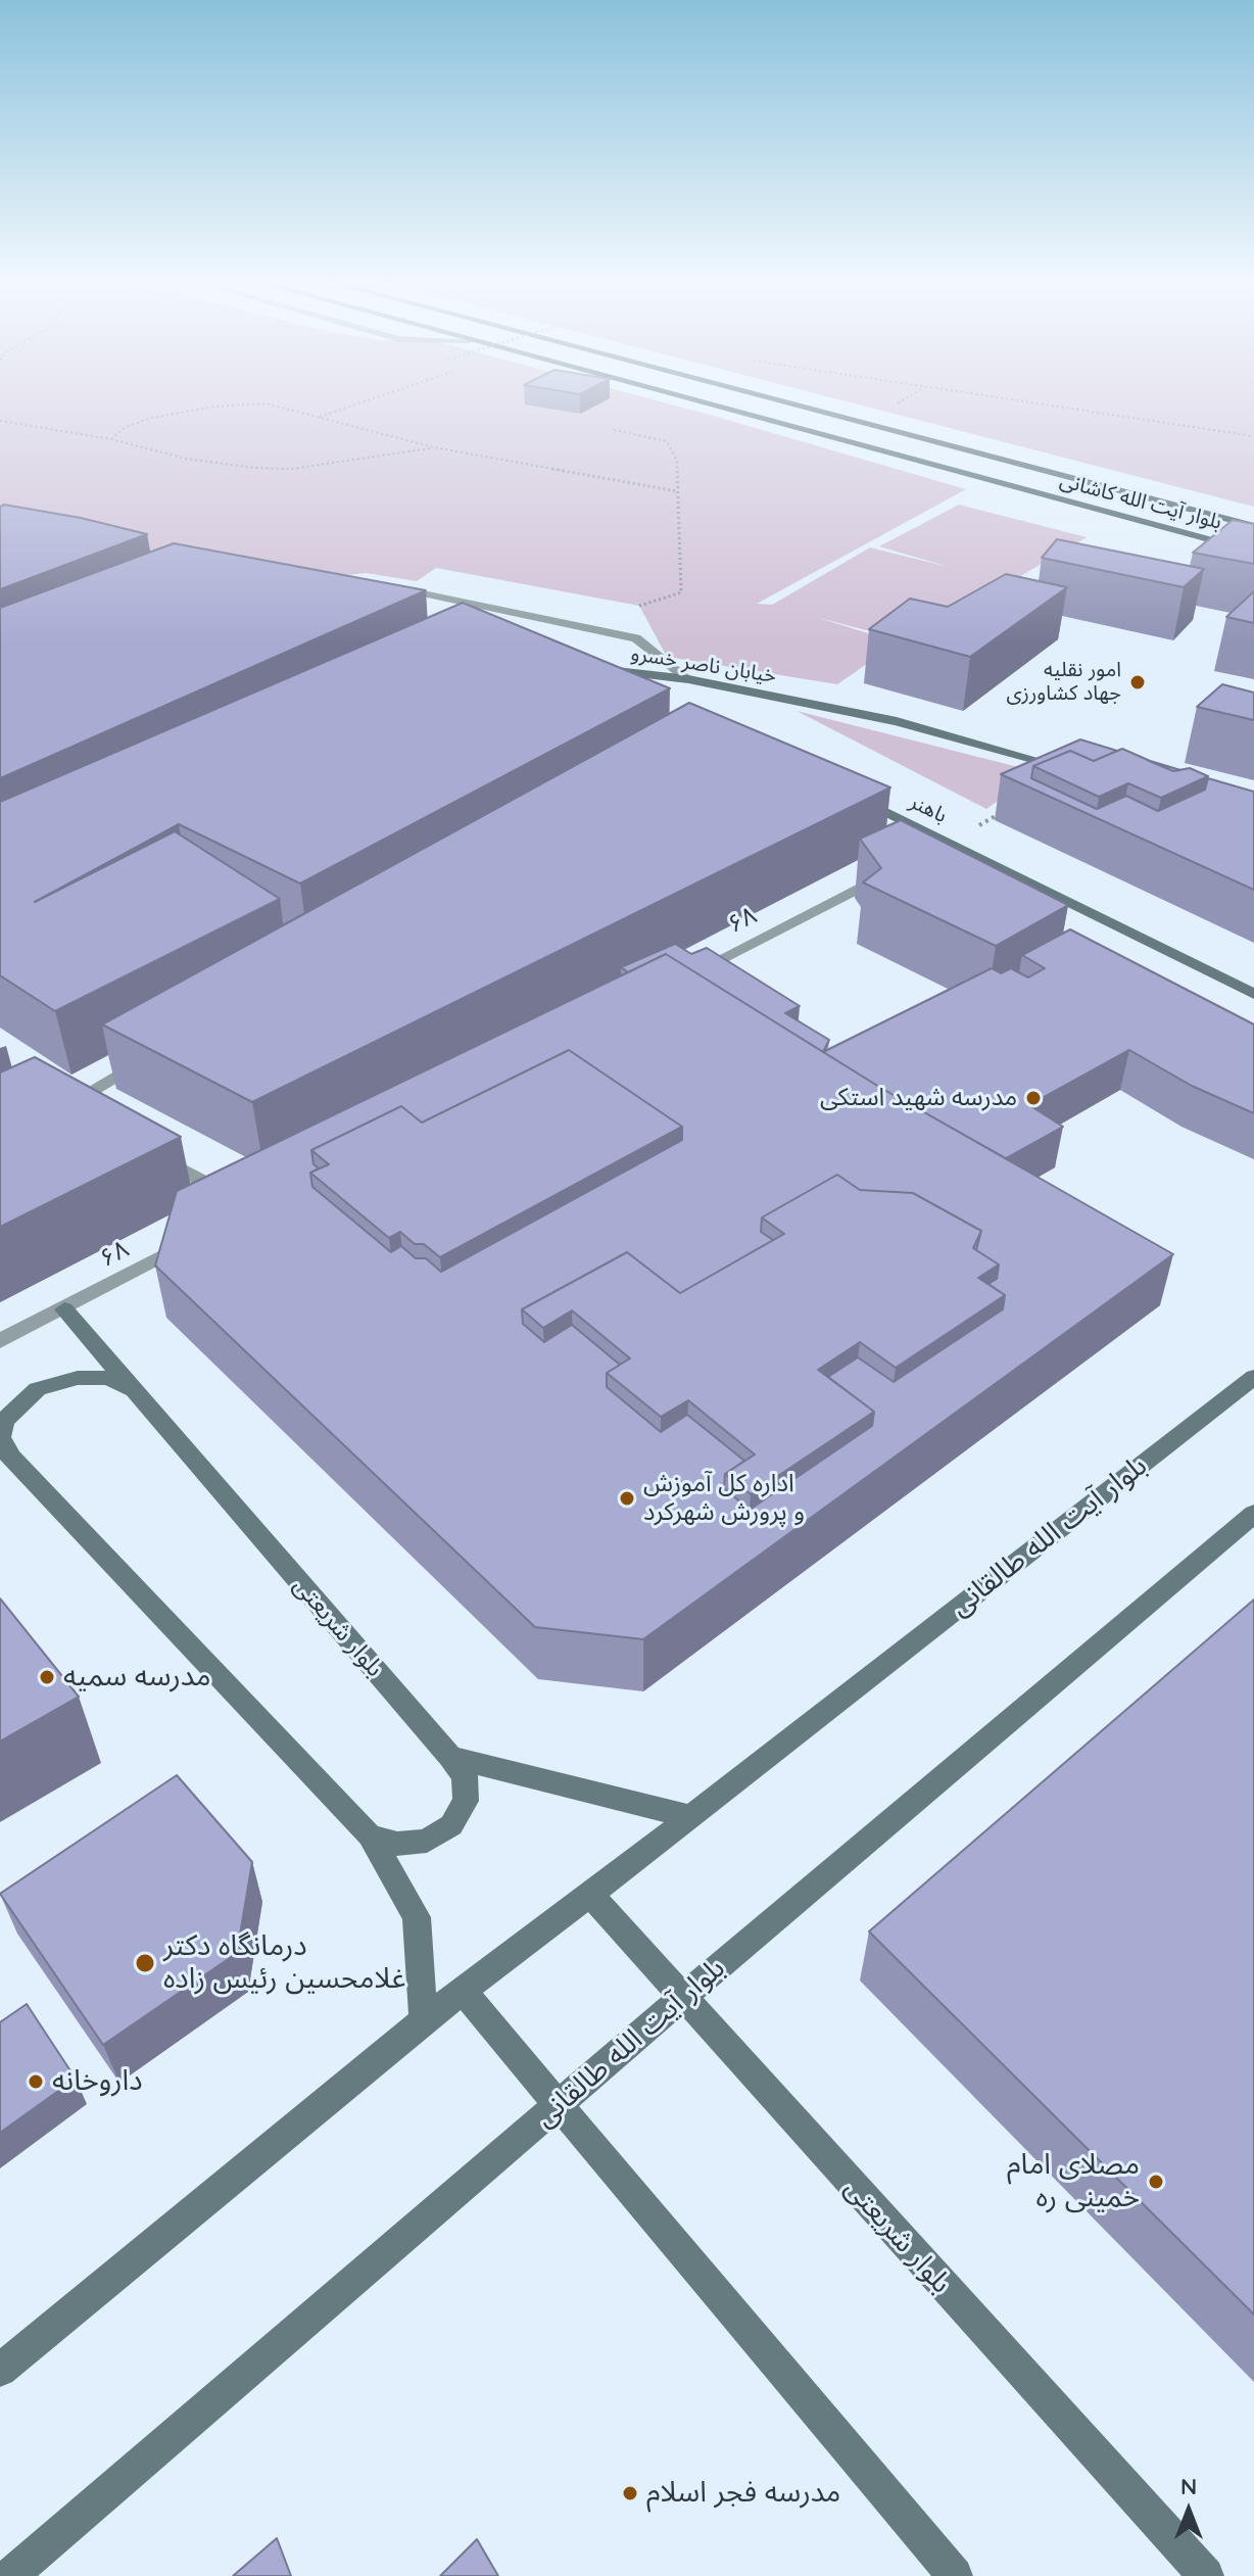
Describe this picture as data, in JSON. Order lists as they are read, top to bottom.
{
  "streets": {
    "main road": [
      "بلوار آیت الله کاشانی",
      "خیابان ناصر خسرو",
      "باهنر",
      "بلوار آیت الله طالقانی",
      "بلوار شریعتی"
    ],
    "street": ["۶۸"]
  },
  "crossings": [
    ["۶۸", "بلوار شریعتی"],
    ["بلوار آیت الله طالقانی", "بلوار شریعتی"]
  ],
  "places": [
    "امور نقلیه جهاد کشاورزی",
    "مدرسه شهید استکی",
    "اداره کل آموزش و پرورش شهرکرد",
    "مدرسه سمیه",
    "درمانگاه دکتر غلامحسین رئیس زاده",
    "داروخانه",
    "مصلای امام خمینی ره",
    "مدرسه فجر اسلام"
  ],
  "north": "top"
}
